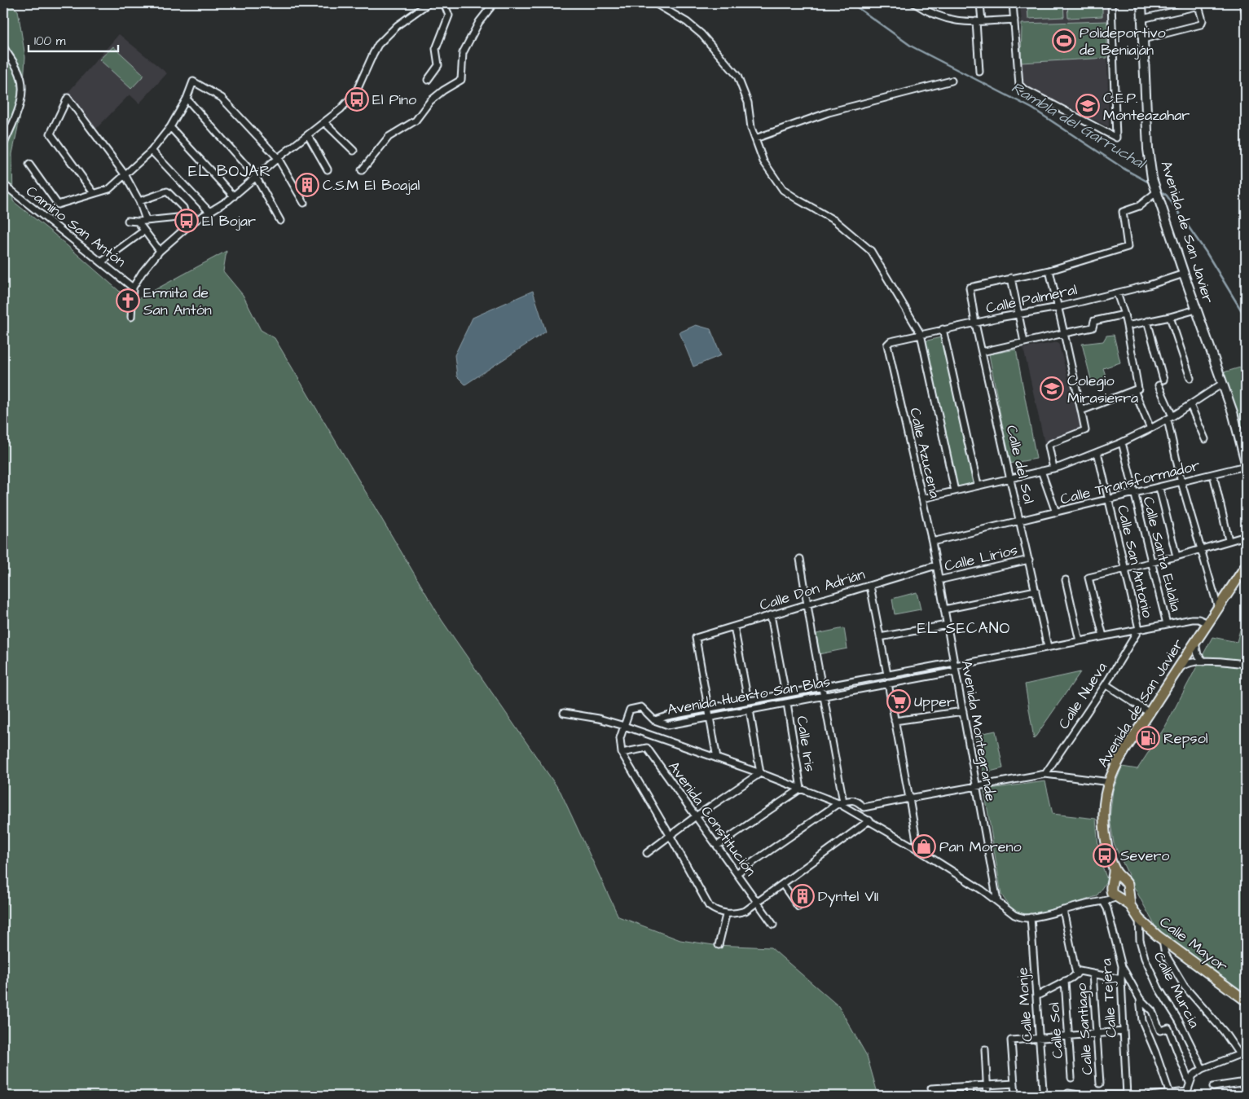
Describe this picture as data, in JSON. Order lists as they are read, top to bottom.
{
  "streets": {
    "main road": ["Avenida de San Javier", "Calle Mayor"],
    "street": [
      "Camino San Antón",
      "Calle Palmeral",
      "Calle Azucena",
      "Calle del Sol",
      "Calle Transformador",
      "Calle Santa Eulalia",
      "Calle Lirios",
      "Calle San Antonio",
      "Calle Don Adrián",
      "Avenida Huerto San Blas",
      "Calle Nueva",
      "Avenida Montegrande",
      "Calle Iris",
      "Avenida Constitución",
      "Calle Murcia",
      "Calle Tejera",
      "Calle Monje",
      "Calle Santiago",
      "Calle Sol"
    ]
  },
  "crossings": [
    ["Avenida de San Javier", "Calle Palmeral"],
    ["Avenida de San Javier", "Avenida Huerto San Blas"],
    ["Avenida de San Javier", "Calle Mayor"],
    ["Calle Palmeral", "Calle Azucena"],
    ["Calle Palmeral", "Calle del Sol"],
    ["Calle Azucena", "Calle Transformador"],
    ["Calle Azucena", "Calle Don Adrián"],
    ["Calle Azucena", "Avenida Montegrande"],
    ["Calle del Sol", "Calle Transformador"],
    ["Calle del Sol", "Calle Lirios"],
    ["Calle del Sol", "Avenida Huerto San Blas"],
    ["Calle Transformador", "Calle Santa Eulalia"],
    ["Calle Transformador", "Calle San Antonio"],
    ["Calle Santa Eulalia", "Avenida Huerto San Blas"],
    ["Calle Lirios", "Avenida Montegrande"],
    ["Calle San Antonio", "Avenida Huerto San Blas"],
    ["Calle San Antonio", "Calle Nueva"],
    ["Calle Don Adrián", "Avenida Huerto San Blas"],
    ["Calle Don Adrián", "Avenida Montegrande"],
    ["Avenida Huerto San Blas", "Calle Nueva"],
    ["Avenida Huerto San Blas", "Avenida Montegrande"],
    ["Avenida Huerto San Blas", "Calle Iris"],
    ["Calle Mayor", "Calle Murcia"]
  ],
  "districts": ["EL BOJAR", "EL SECANO"],
  "water": ["Rambla del Garruchal"],
  "places": {
    "sports": ["Polideportivo de Beniaján"],
    "bus stop": ["El Pino", "El Bojar", "Severo"],
    "school or university": ["C.E.P. Monteazahar", "Colegio Mirasierra"],
    "building": ["C.S.M El Boajal", "Dyntel VII"],
    "church": ["Ermita de San Antón"],
    "supermarket": ["Upper"],
    "fuel station": ["Repsol"],
    "shop": ["Pan Moreno"]
  },
  "scale_bar": "100 m"
}
